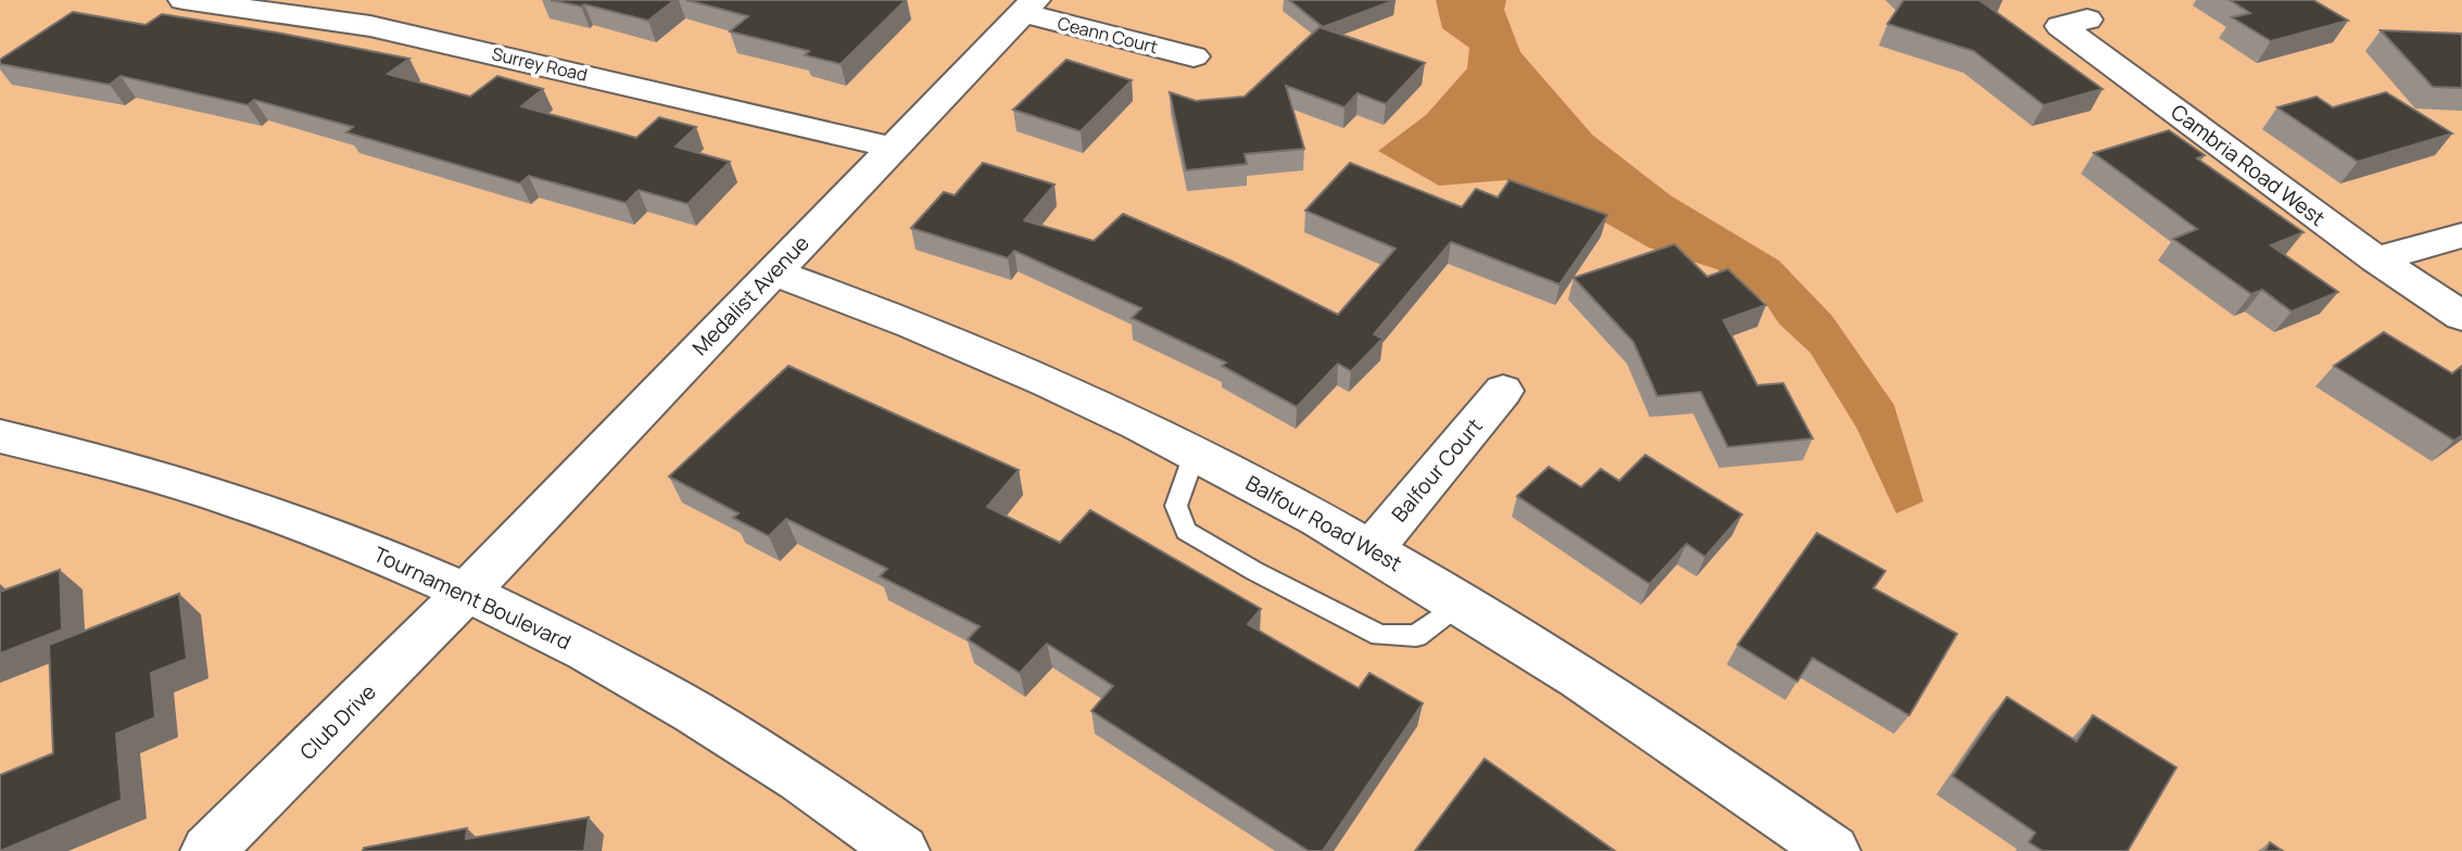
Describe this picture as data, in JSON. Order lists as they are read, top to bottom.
{
  "streets": {
    "street": [
      "Ceann Court",
      "Surrey Road",
      "Cambria Road West",
      "Medalist Avenue",
      "Balfour Court",
      "Balfour Road West",
      "Tournament Boulevard",
      "Club Drive"
    ]
  },
  "crossings": [
    ["Ceann Court", "Medalist Avenue"],
    ["Surrey Road", "Medalist Avenue"],
    ["Medalist Avenue", "Balfour Road West"],
    ["Medalist Avenue", "Tournament Boulevard"],
    ["Medalist Avenue", "Club Drive"],
    ["Balfour Court", "Balfour Road West"],
    ["Tournament Boulevard", "Club Drive"]
  ]
}
